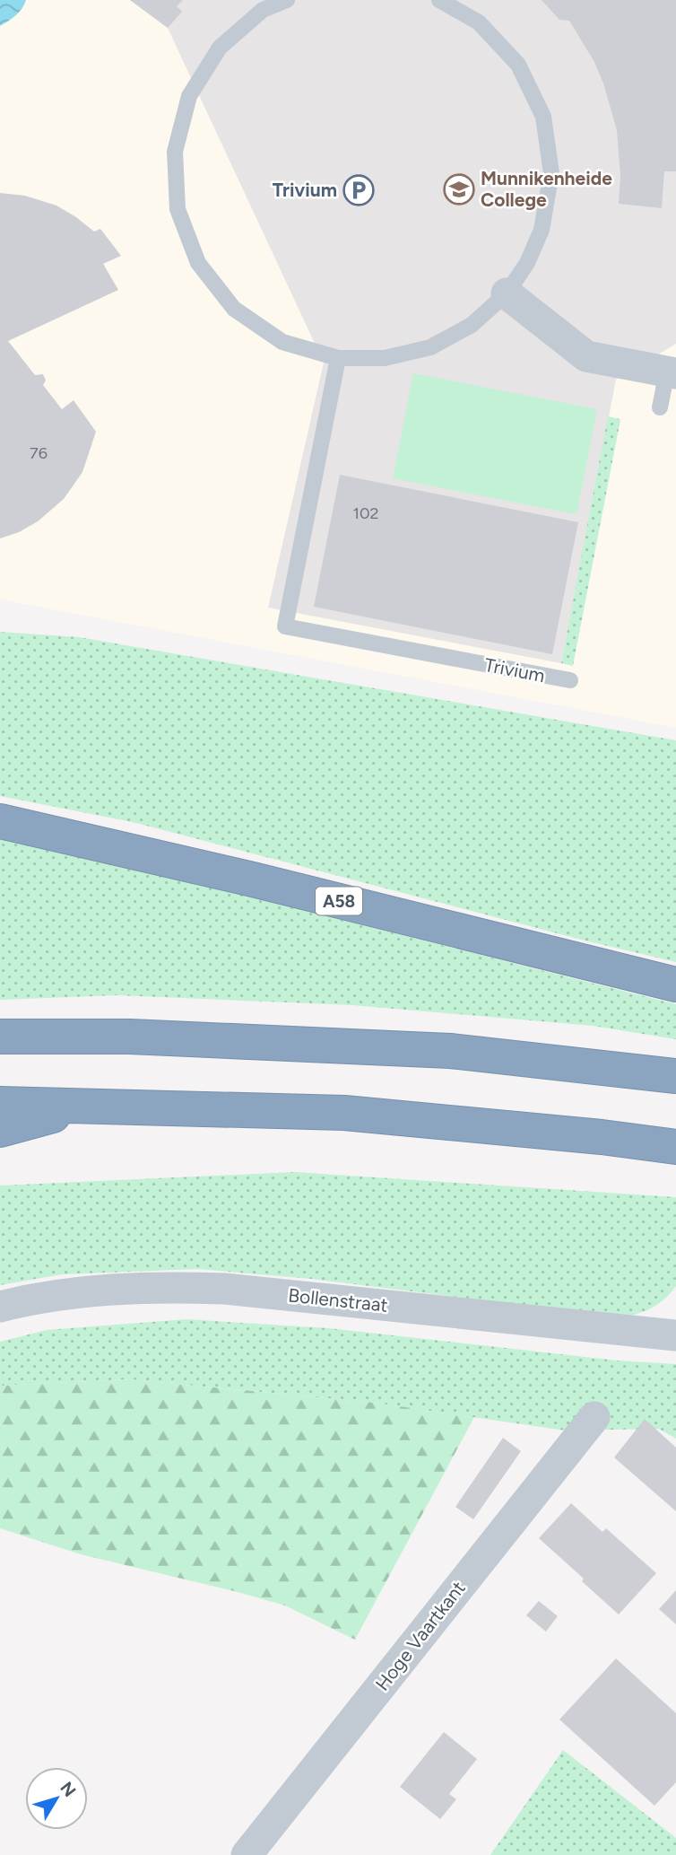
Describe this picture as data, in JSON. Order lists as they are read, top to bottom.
{
  "streets": {
    "highway": ["A58"],
    "street": ["Bollenstraat", "Hoge Vaartkant"],
    "lane": ["Trivium"]
  },
  "places": {
    "school or university": ["Munnikenheide College"],
    "parking": ["Trivium"]
  },
  "house_numbers": ["76", "102"],
  "north": "top right"
}
